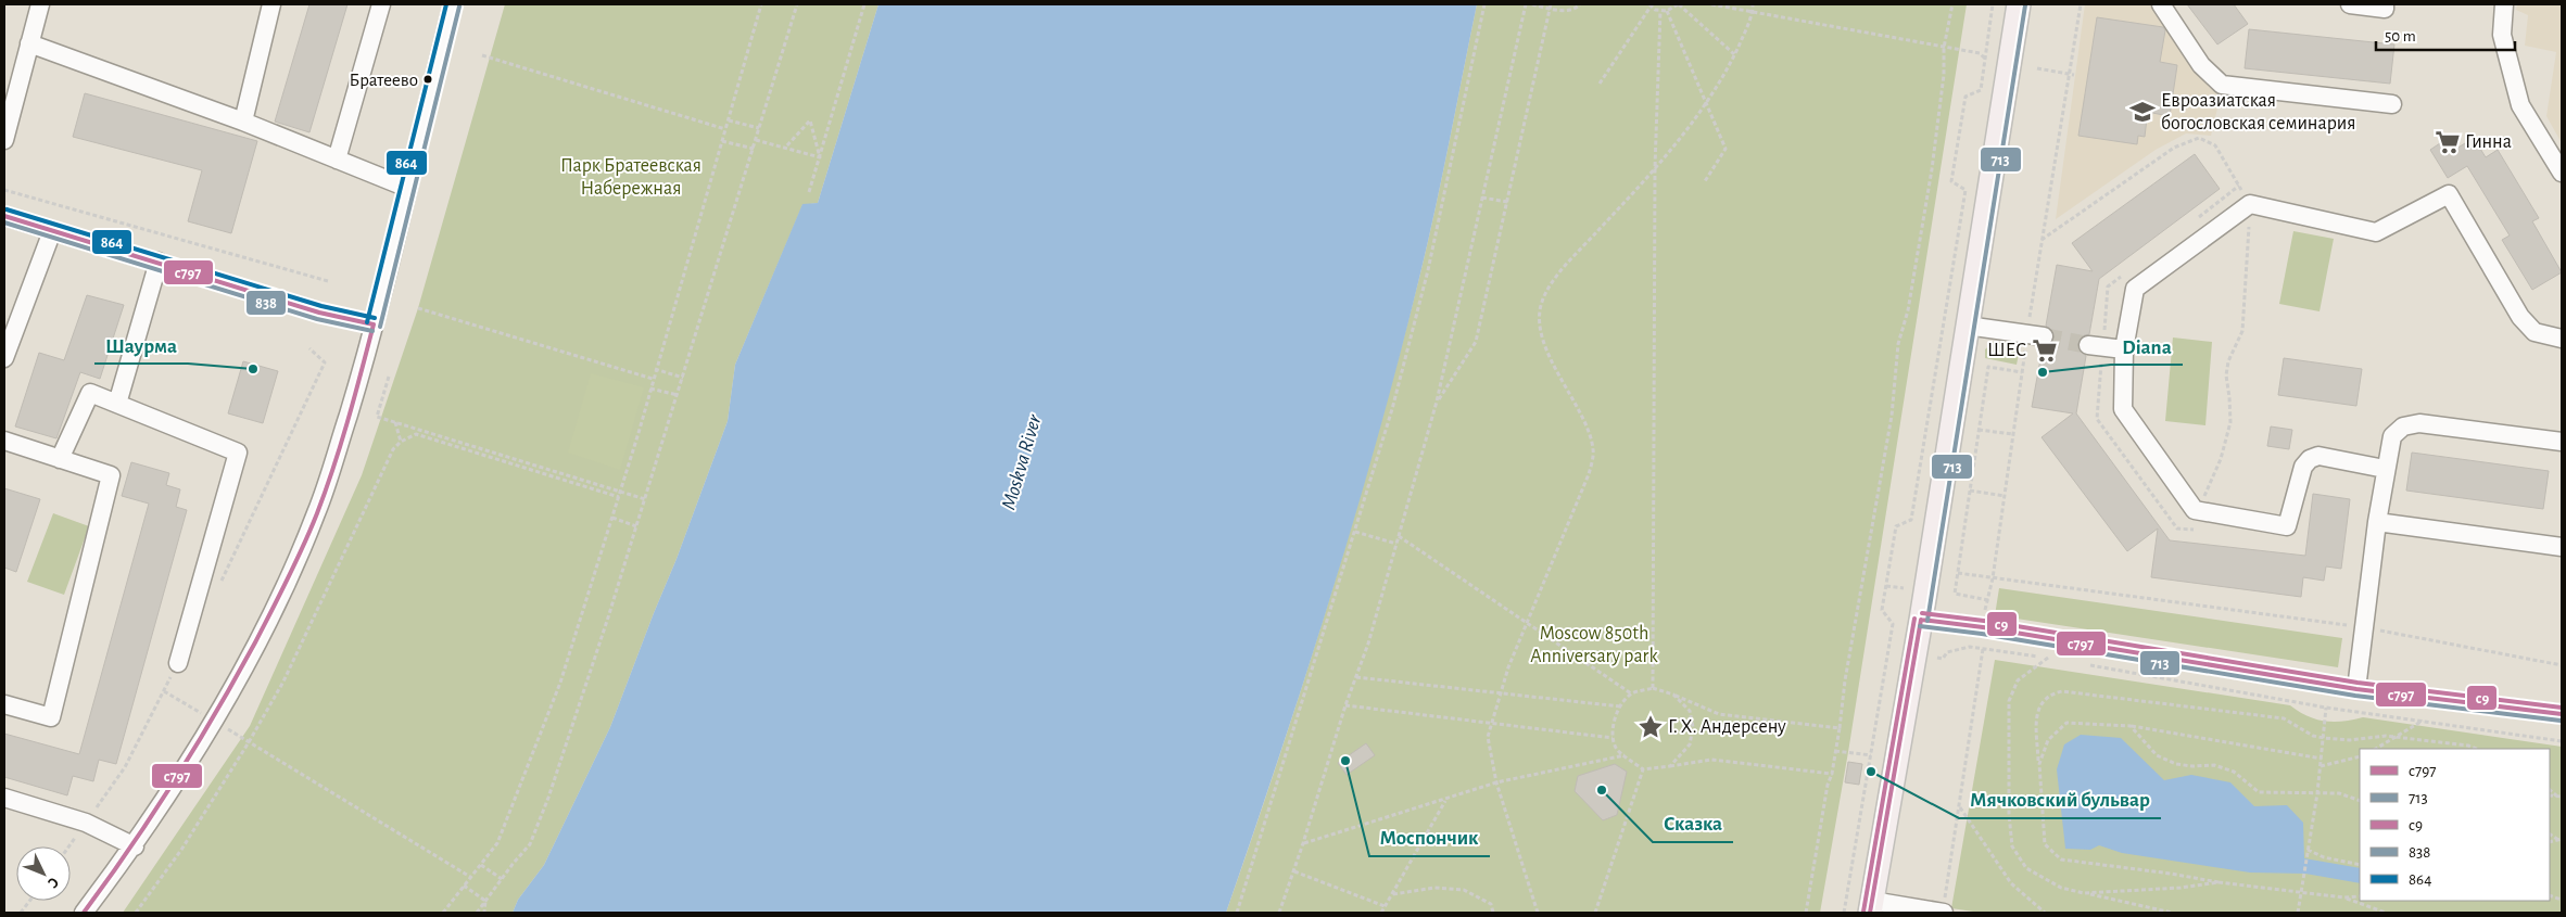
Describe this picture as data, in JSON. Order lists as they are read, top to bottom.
{
  "water": ["Moskva River"],
  "parks": ["Парк Братеевская Набережная", "Moscow 850th Anniversary park"],
  "places": {
    "other": [
      "Братеево",
      "Шаурма",
      "Diana",
      "Моспончик",
      "Мячковский бульвар",
      "Сказка"
    ],
    "school or university": ["Евроазиатская богословская семинария"],
    "supermarket": ["Гинна", "ШЕС"],
    "place": ["Г. Х. Андерсену"]
  },
  "lines": [
    "transit line 864",
    "transit line 713",
    "transit line 838",
    "transit line с797",
    "transit line с9"
  ],
  "legend": [
    "с797",
    "713",
    "с9",
    "838",
    "864"
  ],
  "scale_bar": "50 m",
  "north": "bottom right"
}
